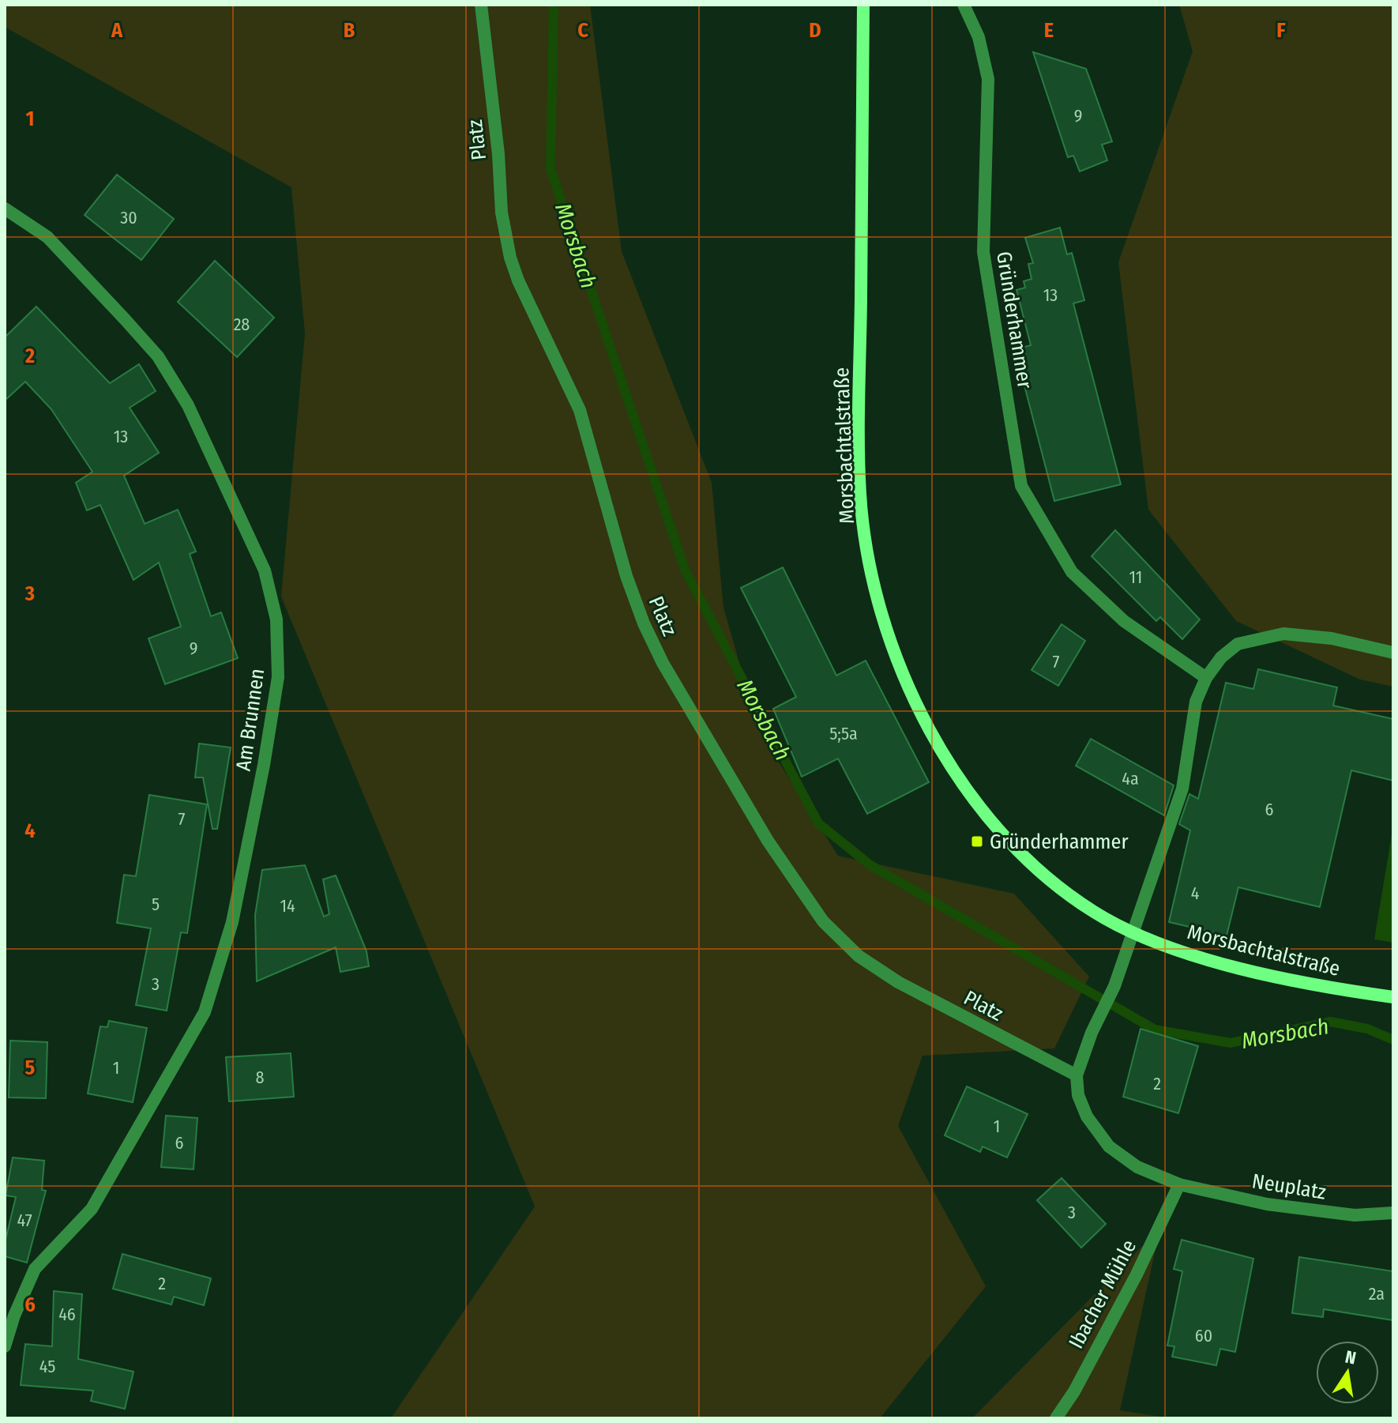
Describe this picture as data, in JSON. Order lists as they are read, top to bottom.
{
  "streets": {
    "main road": ["Morsbachtalstraße"],
    "street": [
      "Platz",
      "Gründerhammer",
      "Am Brunnen",
      "Neuplatz",
      "Ibacher Mühle"
    ]
  },
  "crossings": [
    ["Neuplatz", "Ibacher Mühle"]
  ],
  "water": ["Morsbach"],
  "places": {
    "transit": ["Gründerhammer"]
  },
  "house_numbers": [
    "9",
    "30",
    "13",
    "28",
    "13",
    "11",
    "9",
    "7",
    "5;5a",
    "4a",
    "6",
    "7",
    "4",
    "5",
    "14",
    "3",
    "1",
    "8",
    "2",
    "1",
    "6",
    "3",
    "47",
    "2",
    "2a",
    "46",
    "60",
    "45"
  ],
  "north": "top",
  "grid": {
    "columns": [
      "A",
      "B",
      "C",
      "D",
      "E",
      "F"
    ],
    "rows": [
      "1",
      "2",
      "3",
      "4",
      "5",
      "6"
    ]
  }
}
